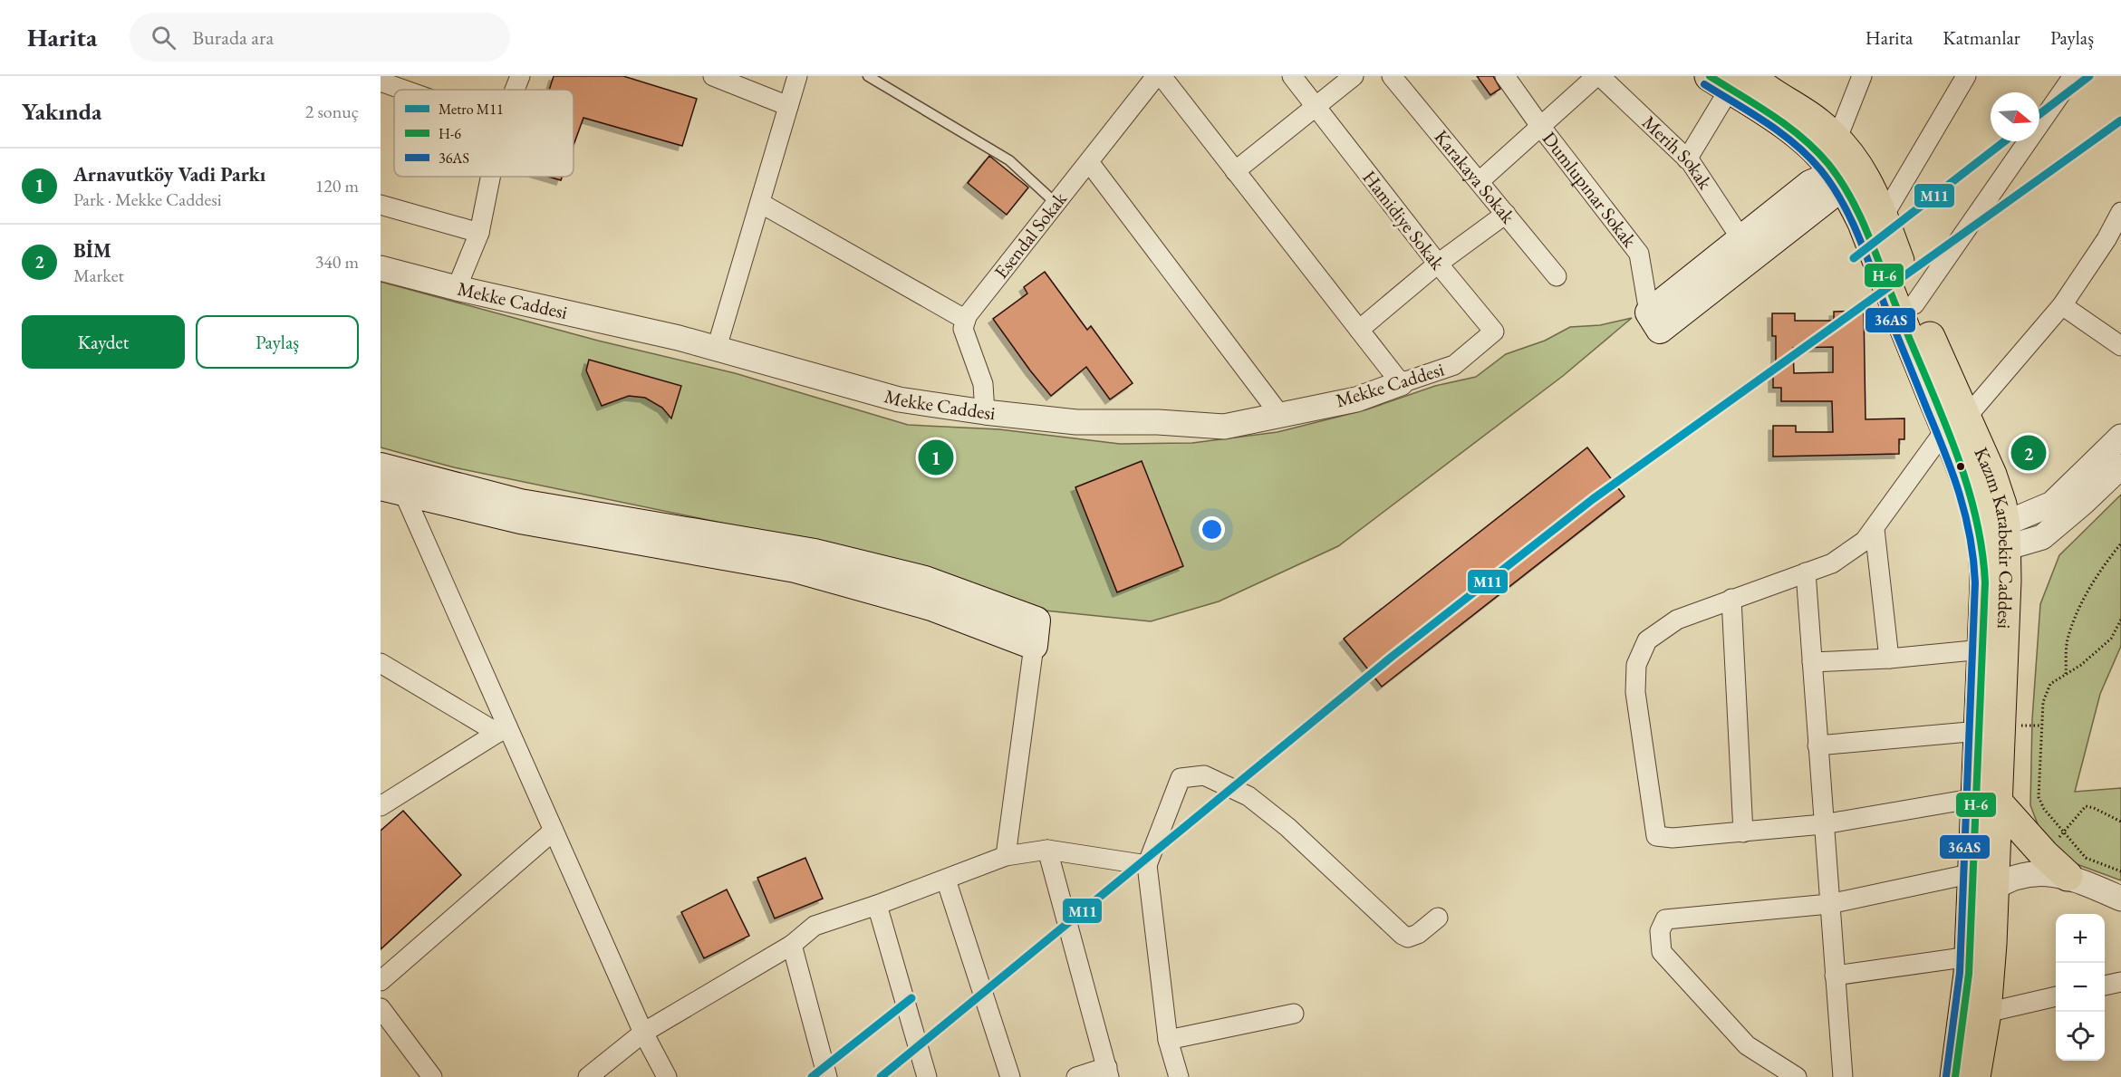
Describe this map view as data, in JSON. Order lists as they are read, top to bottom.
{
  "streets": {
    "main road": ["Kazım Karabekir Caddesi"],
    "street": [
      "Merih Sokak",
      "Karakaya Sokak",
      "Dumlupınar Sokak",
      "Hamidiye Sokak",
      "Esendal Sokak",
      "Mekke Caddesi"
    ]
  },
  "crossings": [
    ["Hamidiye Sokak", "Mekke Caddesi"]
  ],
  "lines": ["metro line M11", "transit line H-6", "transit line 36AS"],
  "legend": ["Metro M11", "H-6", "36AS"],
  "north": "right",
  "page": {
    "header": "Harita",
    "search": "Burada ara",
    "nav": ["Harita", "Katmanlar", "Paylaş"],
    "heading": ["Yakında", "2 sonuç"],
    "list": [
      {
        "mark": "1",
        "name": "Arnavutköy Vadi Parkı",
        "note": "Park · Mekke Caddesi",
        "value": "120 m"
      },
      {
        "mark": "2",
        "name": "BİM",
        "note": "Market",
        "value": "340 m"
      }
    ],
    "buttons": ["Kaydet", "Paylaş"],
    "pins": ["2", "1"],
    "map_buttons": ["+", "−"]
  }
}
